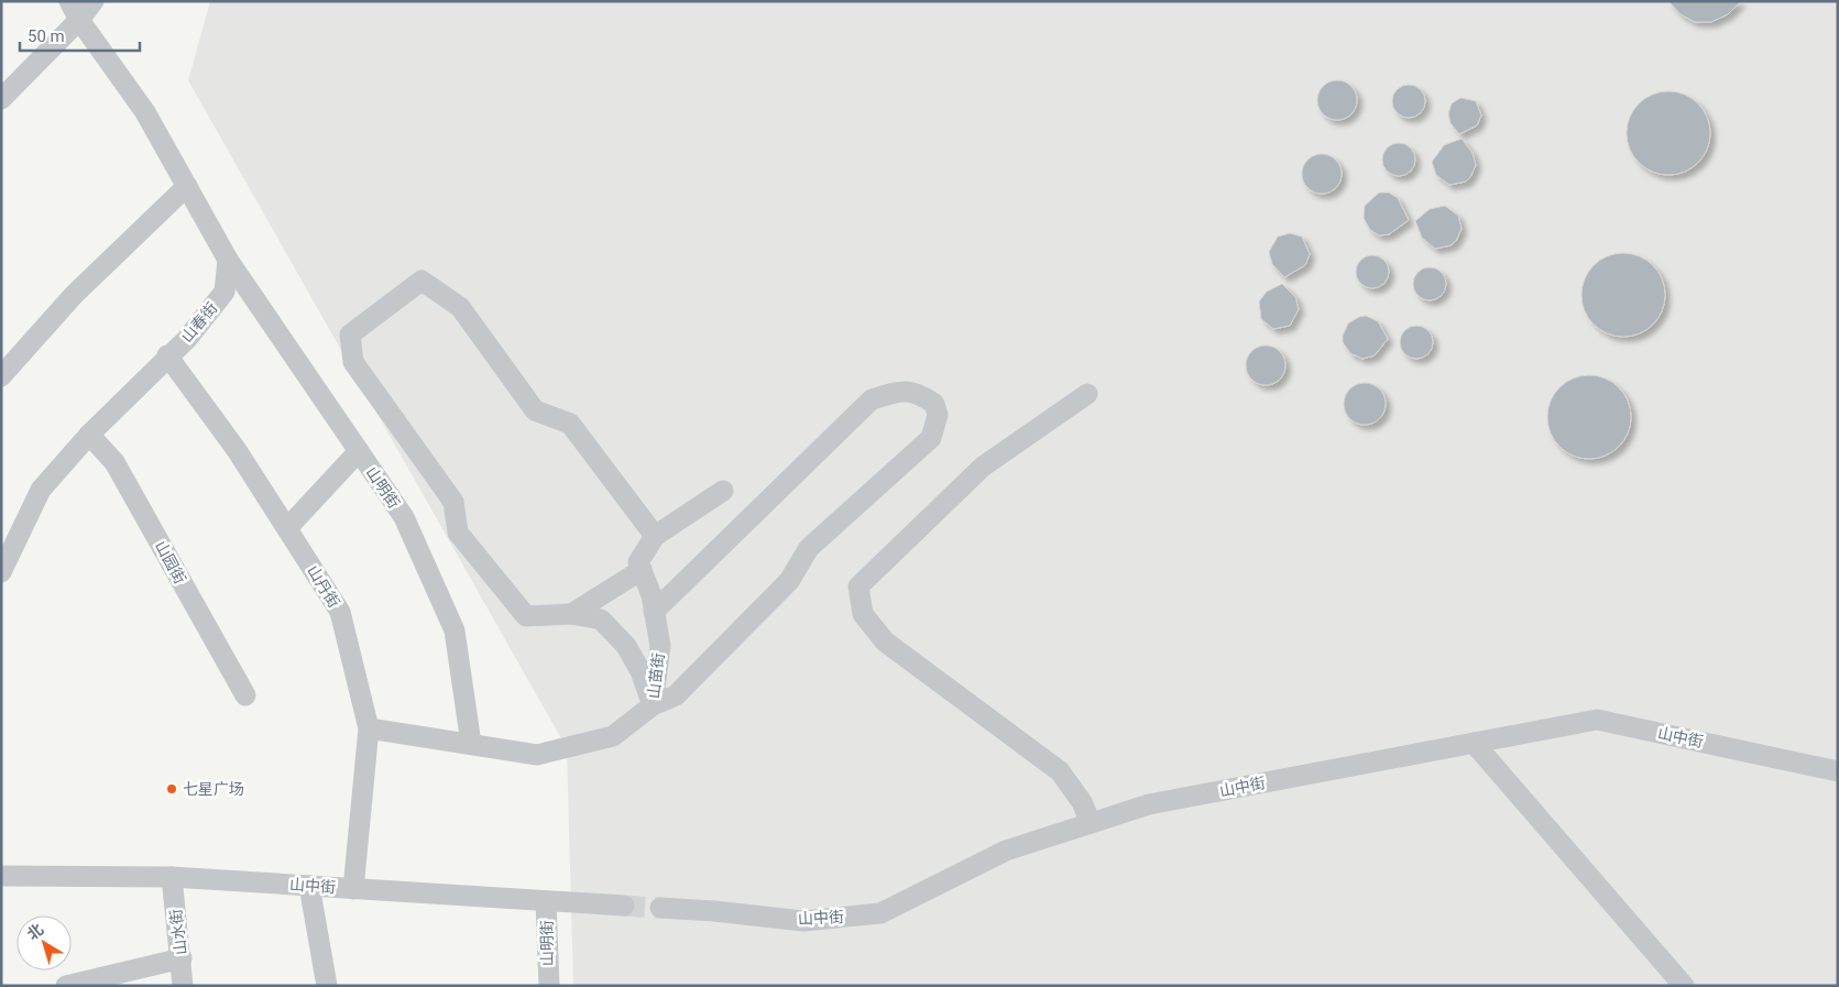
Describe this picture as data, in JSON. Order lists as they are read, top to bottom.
{
  "streets": {
    "street": [
      "山春街",
      "山明街",
      "山园街",
      "山丹街",
      "山苗街",
      "山中街",
      "山水街"
    ]
  },
  "crossings": [
    ["山春街", "山明街"],
    ["山春街", "山园街"],
    ["山春街", "山丹街"],
    ["山明街", "山苗街"],
    ["山明街", "山中街"],
    ["山丹街", "山苗街"],
    ["山丹街", "山中街"],
    ["山中街", "山水街"]
  ],
  "places": ["七星广场"],
  "scale_bar": "50 m",
  "north": "top left"
}
